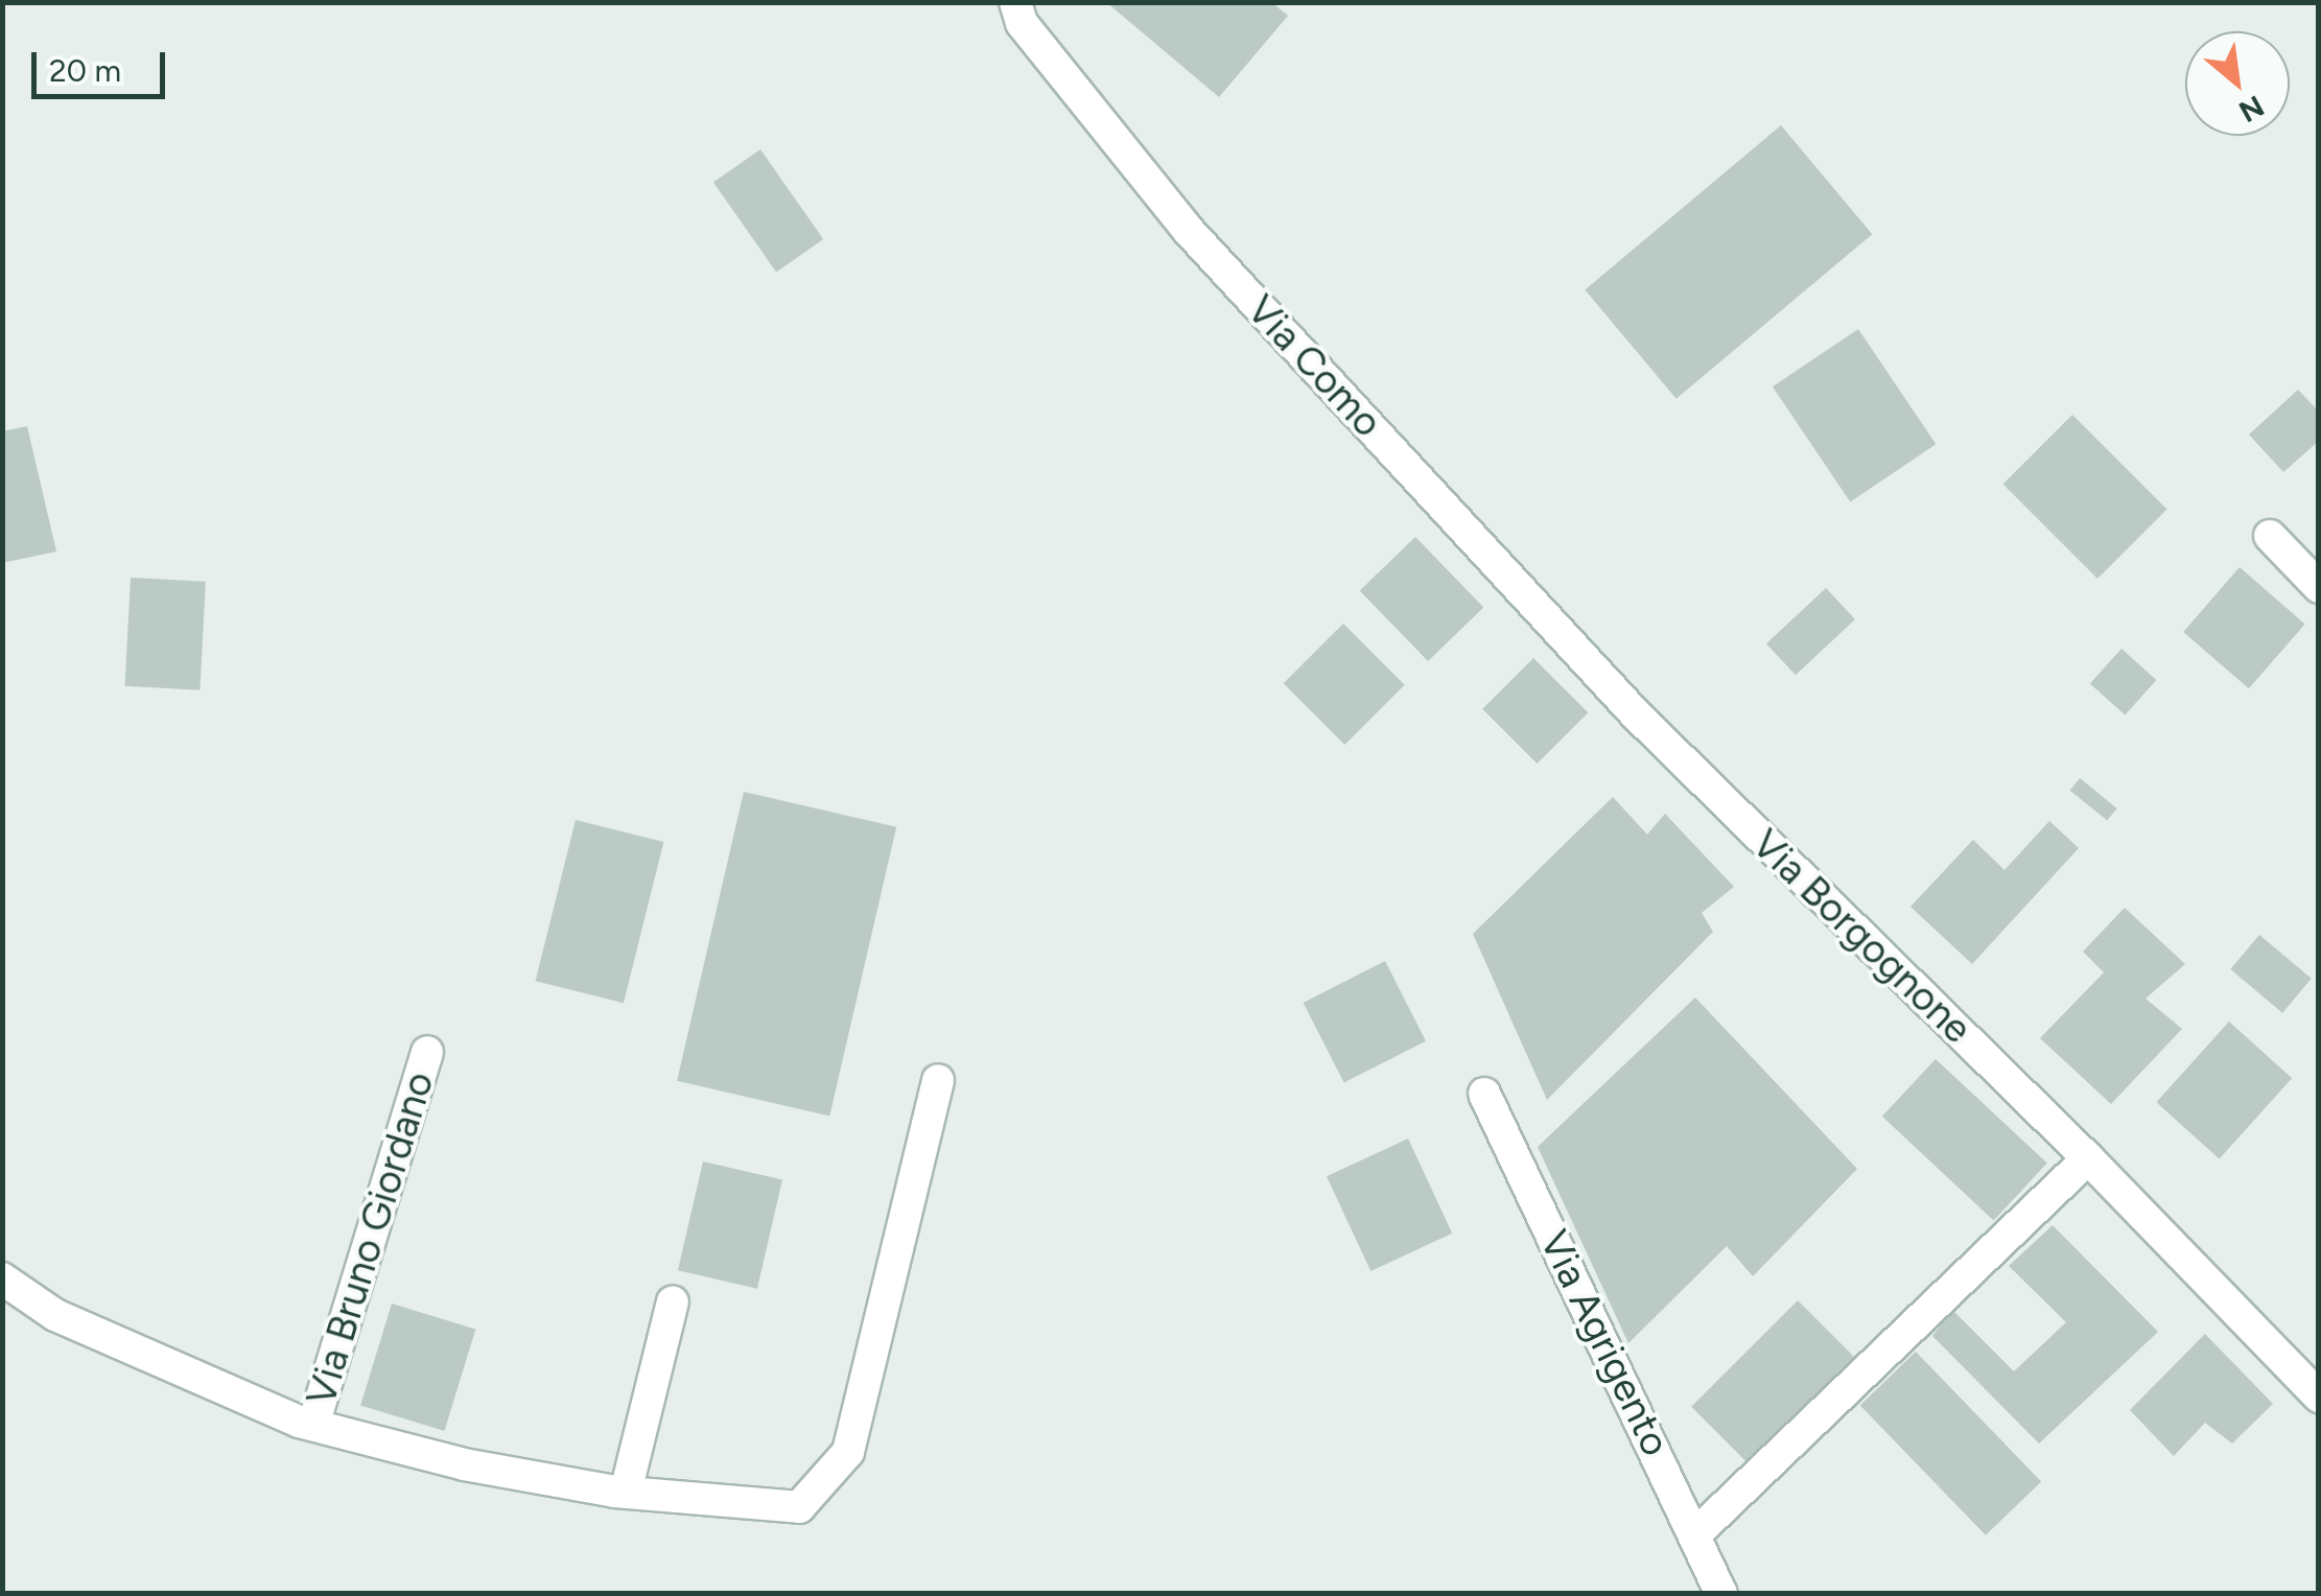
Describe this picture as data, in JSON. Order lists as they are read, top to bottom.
{
  "streets": {
    "street": [
      "Via Como",
      "Via Borgognone",
      "Via Bruno Giordano",
      "Via Agrigento"
    ]
  },
  "crossings": [
    ["Via Como", "Via Borgognone"]
  ],
  "scale_bar": "20 m",
  "north": "bottom right"
}
